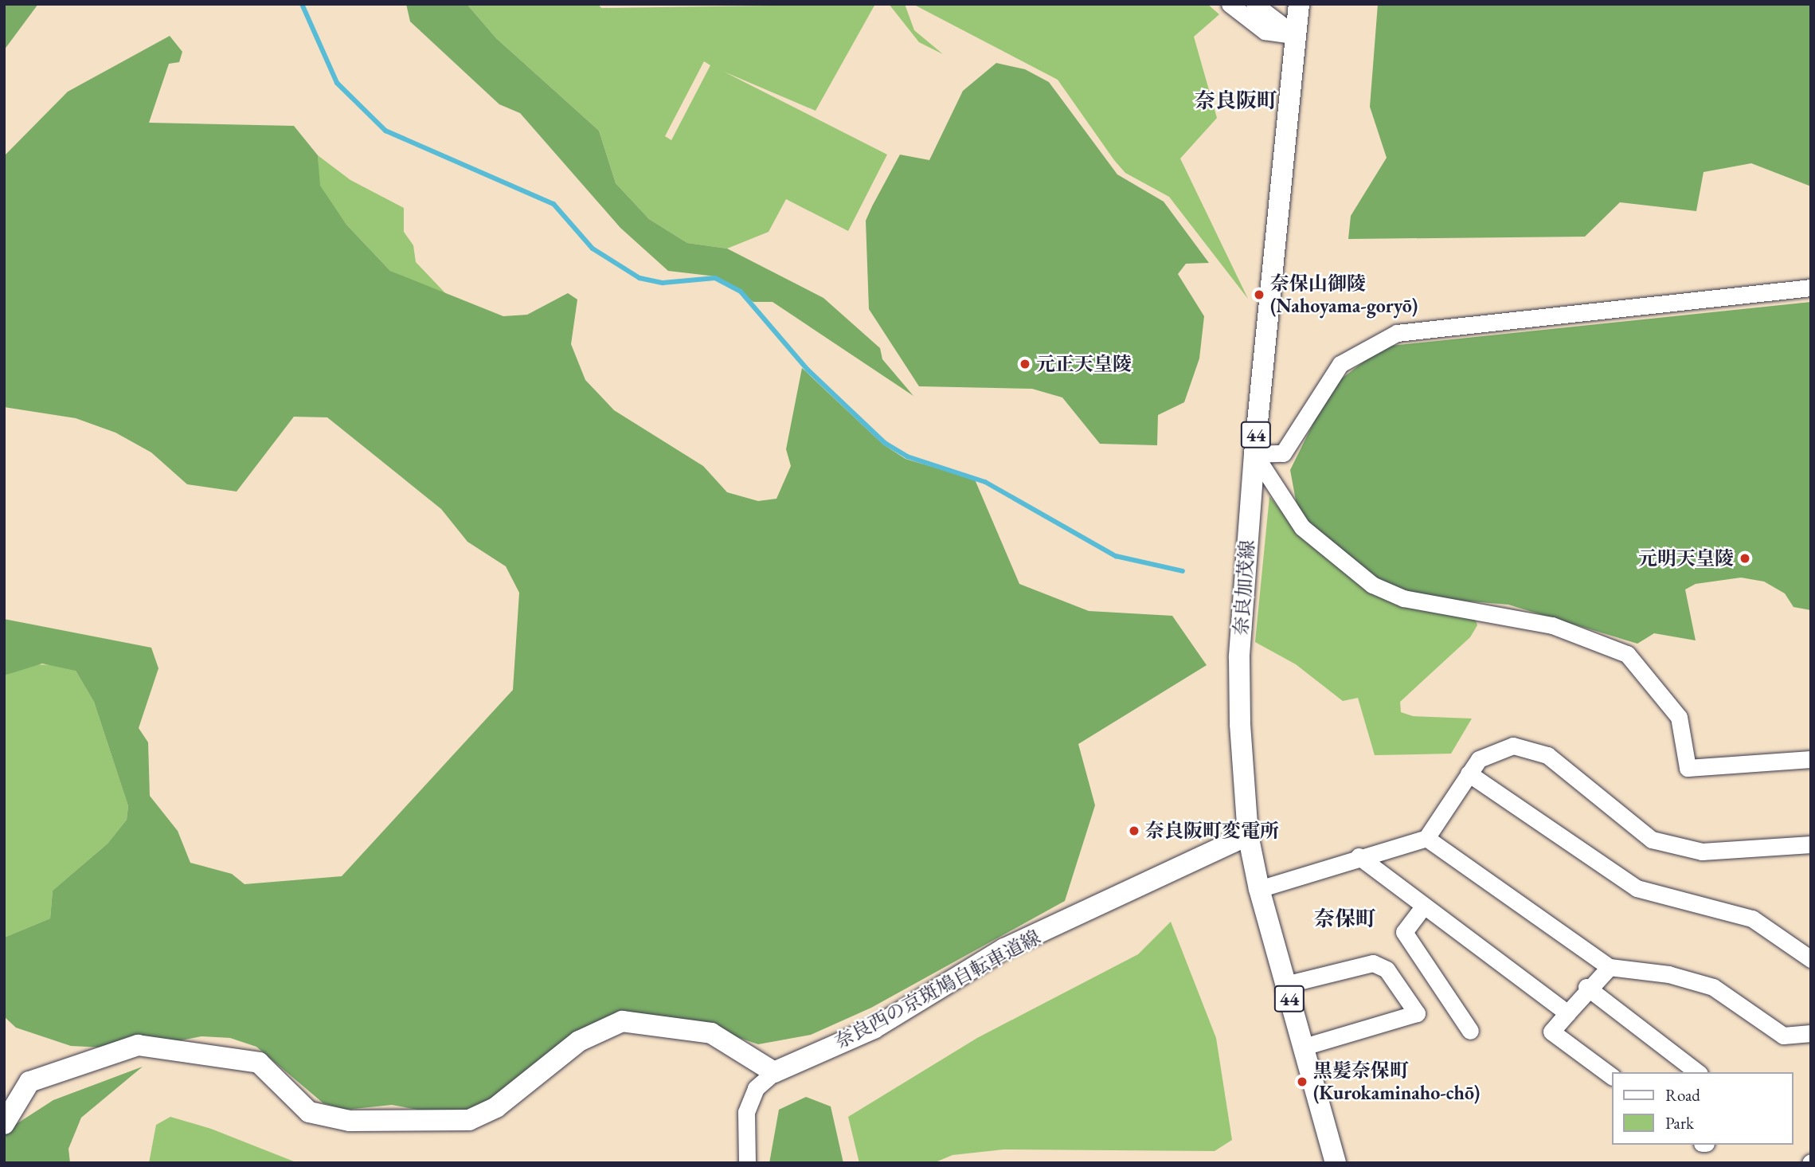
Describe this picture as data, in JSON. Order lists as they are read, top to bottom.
{
  "streets": {
    "main road": ["44", "奈良加茂線", "奈良西の京斑鳩自転車道線"]
  },
  "crossings": [
    ["奈良加茂線", "奈良西の京斑鳩自転車道線"]
  ],
  "districts": ["奈良阪町", "奈保町"],
  "places": [
    "奈保山御陵 (Nahoyama-goryō)",
    "元正天皇陵",
    "元明天皇陵",
    "奈良阪町変電所",
    "黒髪奈保町 (Kurokaminaho-chō)"
  ],
  "legend": ["Road", "Park"]
}
